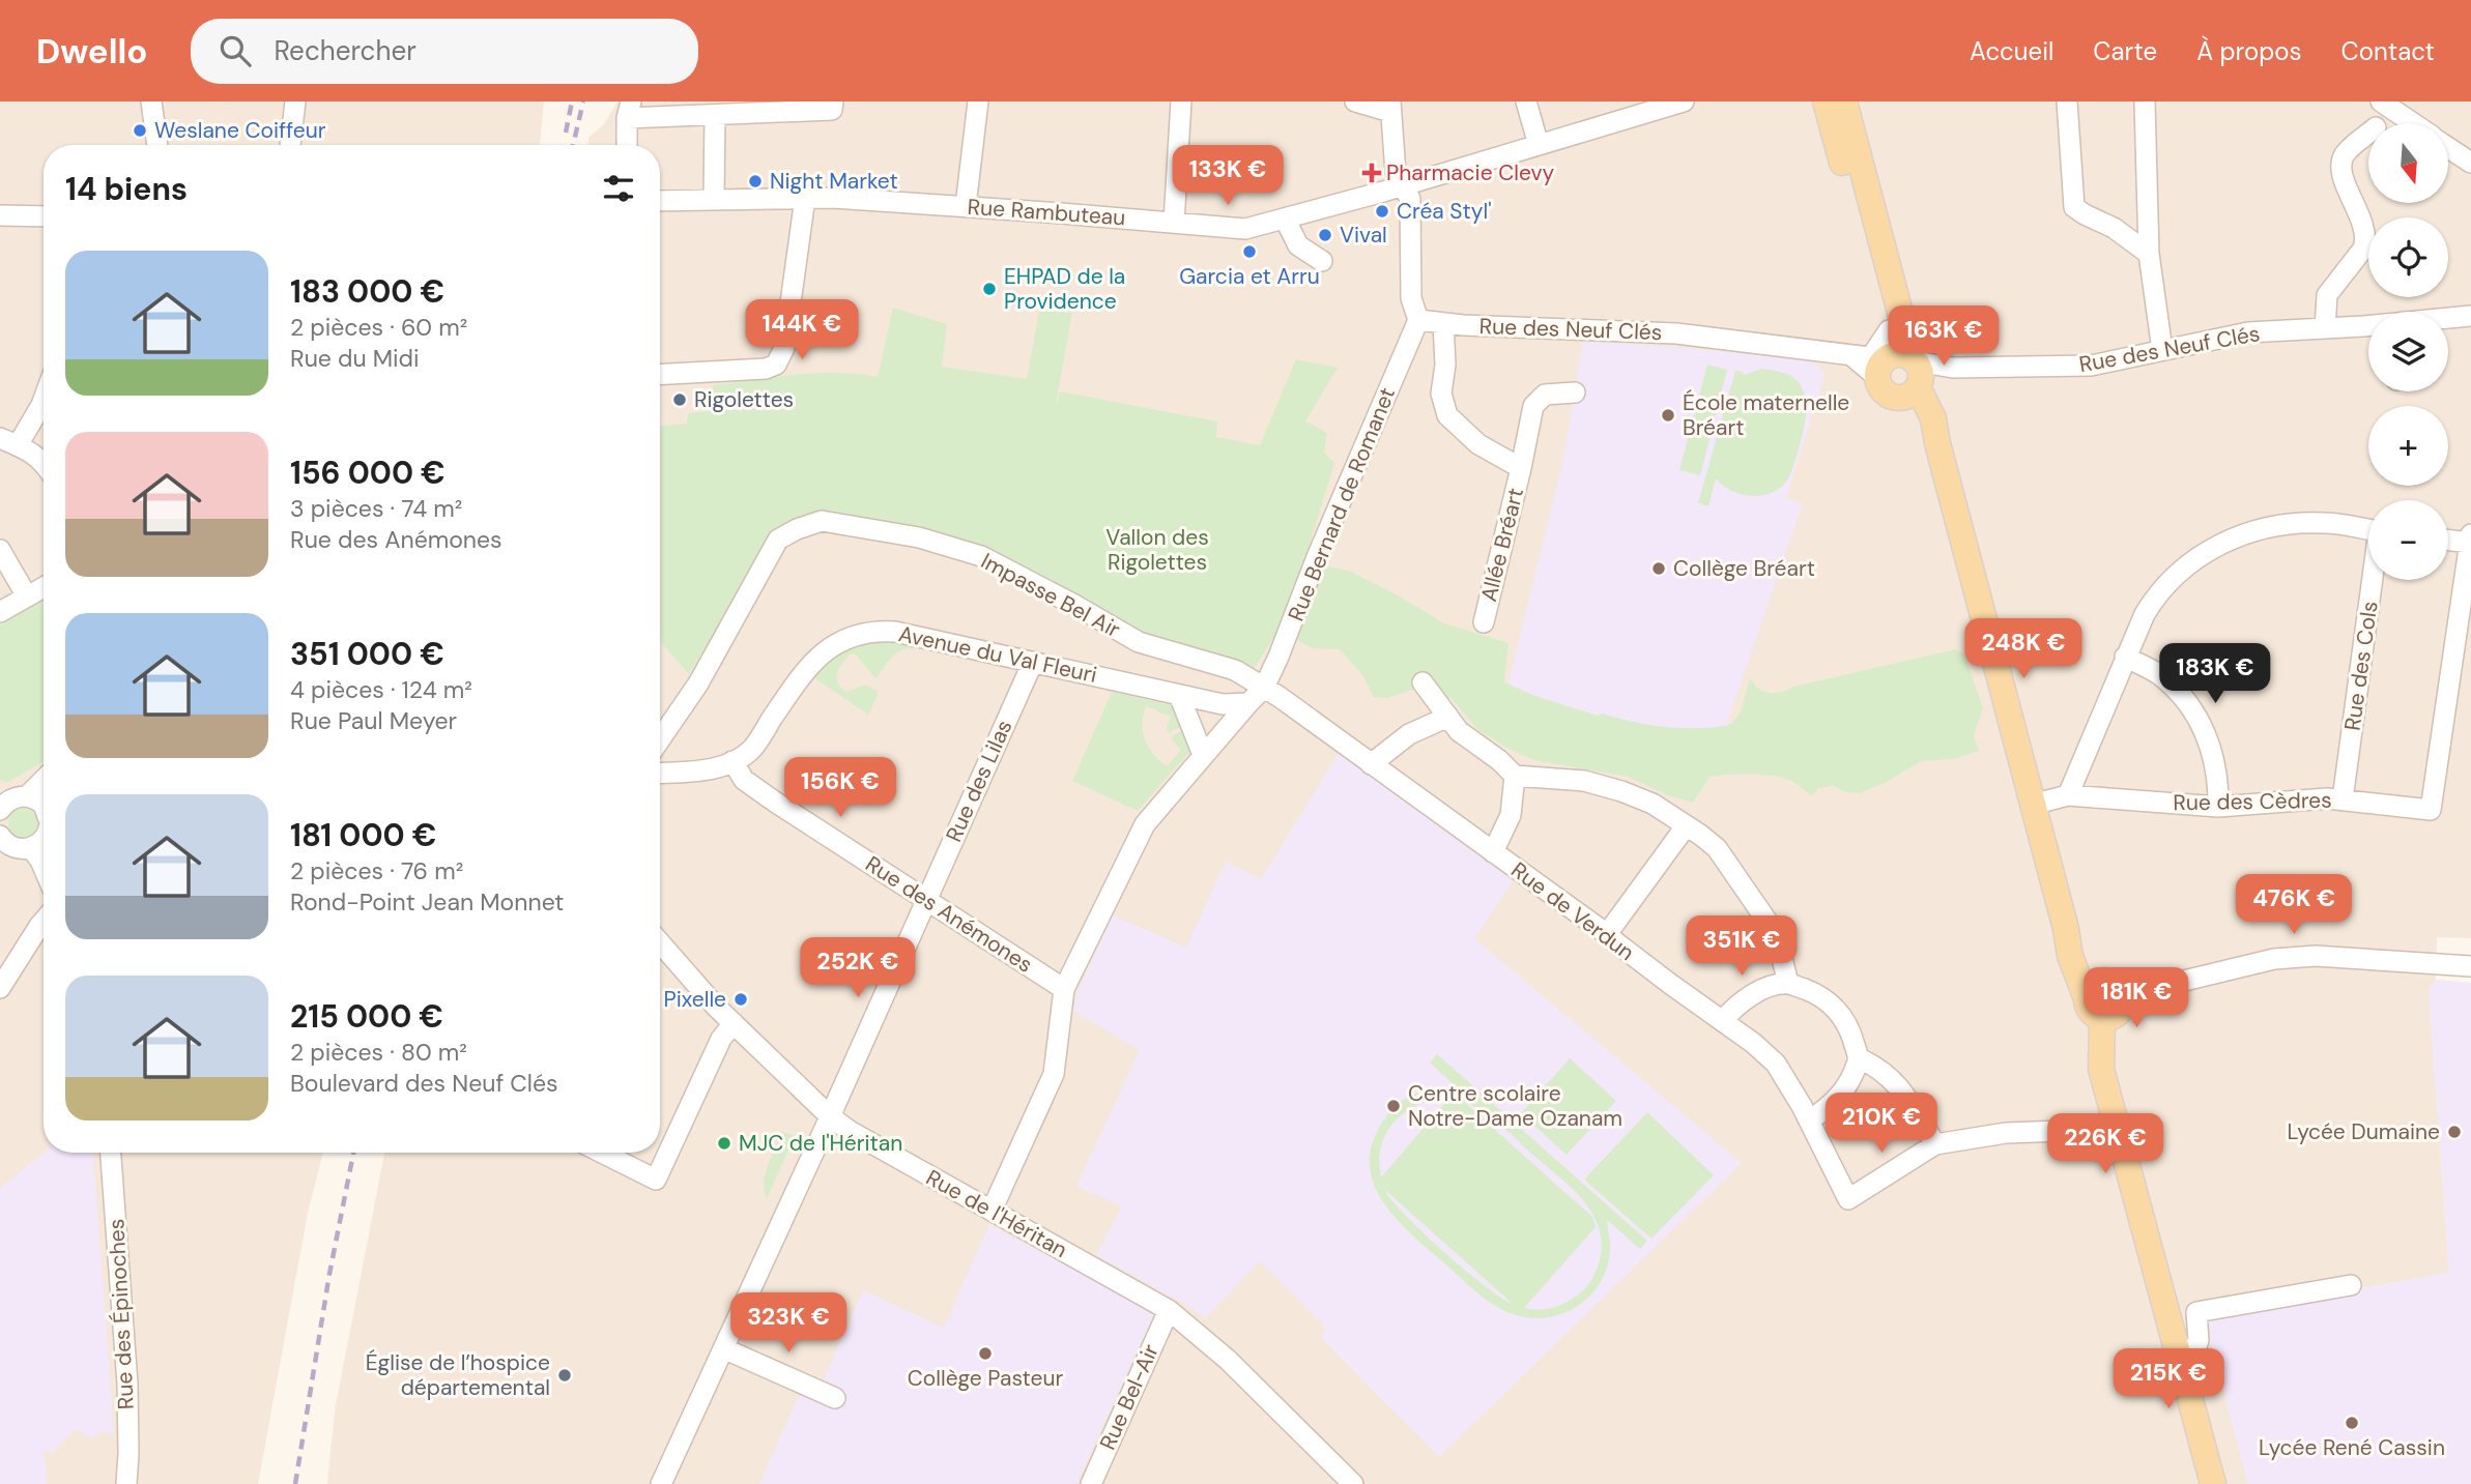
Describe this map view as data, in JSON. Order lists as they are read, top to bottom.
{
  "streets": {
    "street": [
      "Rue Rambuteau",
      "Rue des Neuf Clés",
      "Rue Bernard de Romanet",
      "Allée Bréart",
      "Impasse Bel Air",
      "Avenue du Val Fleuri",
      "Rue des Cols",
      "Rue des Lilas",
      "Rue des Cèdres",
      "Rue de Verdun",
      "Rue des Anémones",
      "Rue de l'Héritan",
      "Rue des Épinoches",
      "Rue Bel-Air"
    ]
  },
  "crossings": [
    ["Rue des Neuf Clés", "Rue Bernard de Romanet"],
    ["Rue des Neuf Clés", "Allée Bréart"],
    ["Rue Bernard de Romanet", "Impasse Bel Air"],
    ["Rue Bernard de Romanet", "Rue de Verdun"],
    ["Impasse Bel Air", "Rue de Verdun"],
    ["Avenue du Val Fleuri", "Rue des Lilas"],
    ["Avenue du Val Fleuri", "Rue des Anémones"],
    ["Rue des Cols", "Rue des Cèdres"],
    ["Rue des Lilas", "Rue des Anémones"],
    ["Rue des Lilas", "Rue de l'Héritan"],
    ["Rue de l'Héritan", "Rue Bel-Air"]
  ],
  "parks": ["Vallon des Rigolettes"],
  "places": {
    "other": [
      "Weslane Coiffeur",
      "Night Market",
      "Créa Styl'",
      "Vival",
      "Garcia et Arru",
      "EHPAD de la Providence",
      "Rigolettes",
      "École maternelle Bréart",
      "Collège Bréart",
      "Pixelle",
      "Centre scolaire Notre-Dame Ozanam",
      "Lycée Dumaine",
      "MJC de l'Héritan",
      "Collège Pasteur",
      "Église de l’hospice départemental",
      "Lycée René Cassin"
    ],
    "health": ["Pharmacie Clevy"]
  },
  "north": "bottom",
  "page": {
    "header": "Dwello",
    "search": "Rechercher",
    "nav": [
      "Accueil",
      "Carte",
      "À propos",
      "Contact"
    ],
    "map_buttons": ["+", "−"],
    "price": [
      "133K €",
      "144K €",
      "163K €",
      "248K €",
      "183K €",
      "156K €",
      "476K €",
      "351K €",
      "252K €",
      "181K €",
      "210K €",
      "226K €",
      "323K €",
      "215K €"
    ],
    "heading": "14 biens",
    "list": [
      {
        "name": "183 000 €",
        "note": "2 pièces · 60 m² · Rue du Midi"
      },
      {
        "name": "156 000 €",
        "note": "3 pièces · 74 m² · Rue des Anémones"
      },
      {
        "name": "351 000 €",
        "note": "4 pièces · 124 m² · Rue Paul Meyer"
      },
      {
        "name": "181 000 €",
        "note": "2 pièces · 76 m² · Rond-Point Jean Monnet"
      },
      {
        "name": "215 000 €",
        "note": "2 pièces · 80 m² · Boulevard des Neuf Clés"
      }
    ]
  }
}
